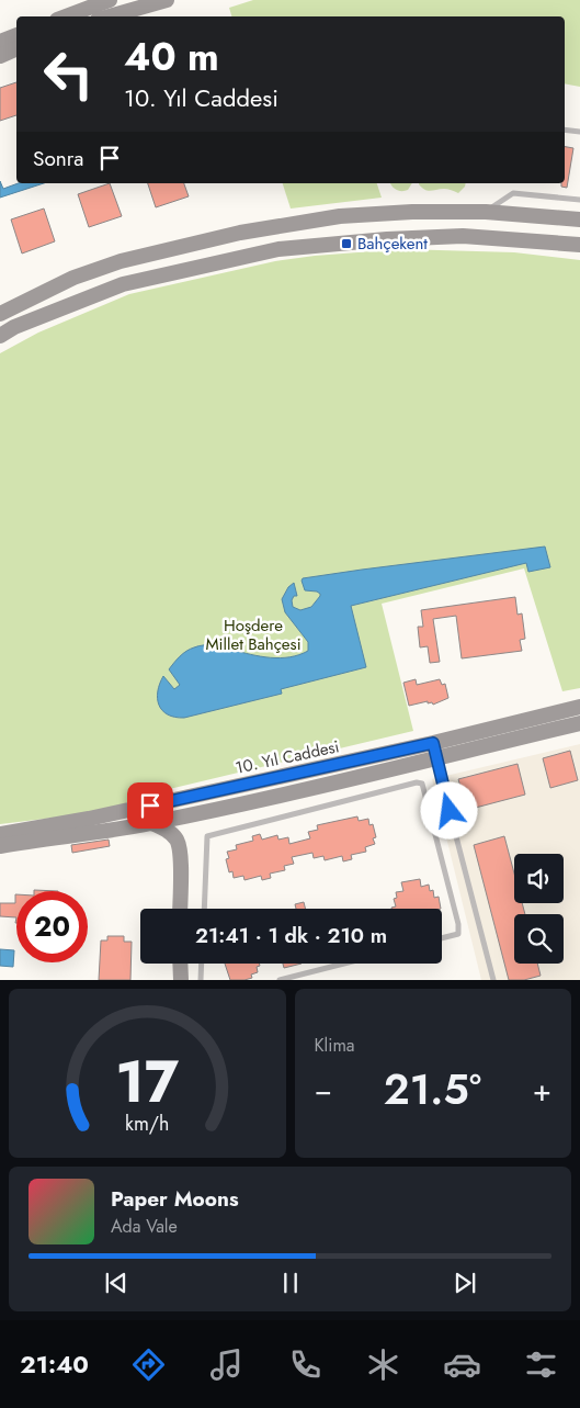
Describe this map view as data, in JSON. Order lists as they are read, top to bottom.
{
  "streets": {
    "main road": ["10. Yıl Caddesi"]
  },
  "parks": ["Hoşdere Millet Bahçesi"],
  "places": {
    "transit": ["Bahçekent"]
  },
  "page": {
    "turn": ["40 m", "10. Yıl Caddesi"],
    "then": "Sonra",
    "limit": "20",
    "trip": "21:41 · 1 dk · 210 m",
    "tile": "Klima",
    "heat": ["−", "21.5°", "+"],
    "song": ["Paper Moons", "Ada Vale"],
    "tabs": "21:40",
    "gauge": ["17", "km/h"]
  }
}
